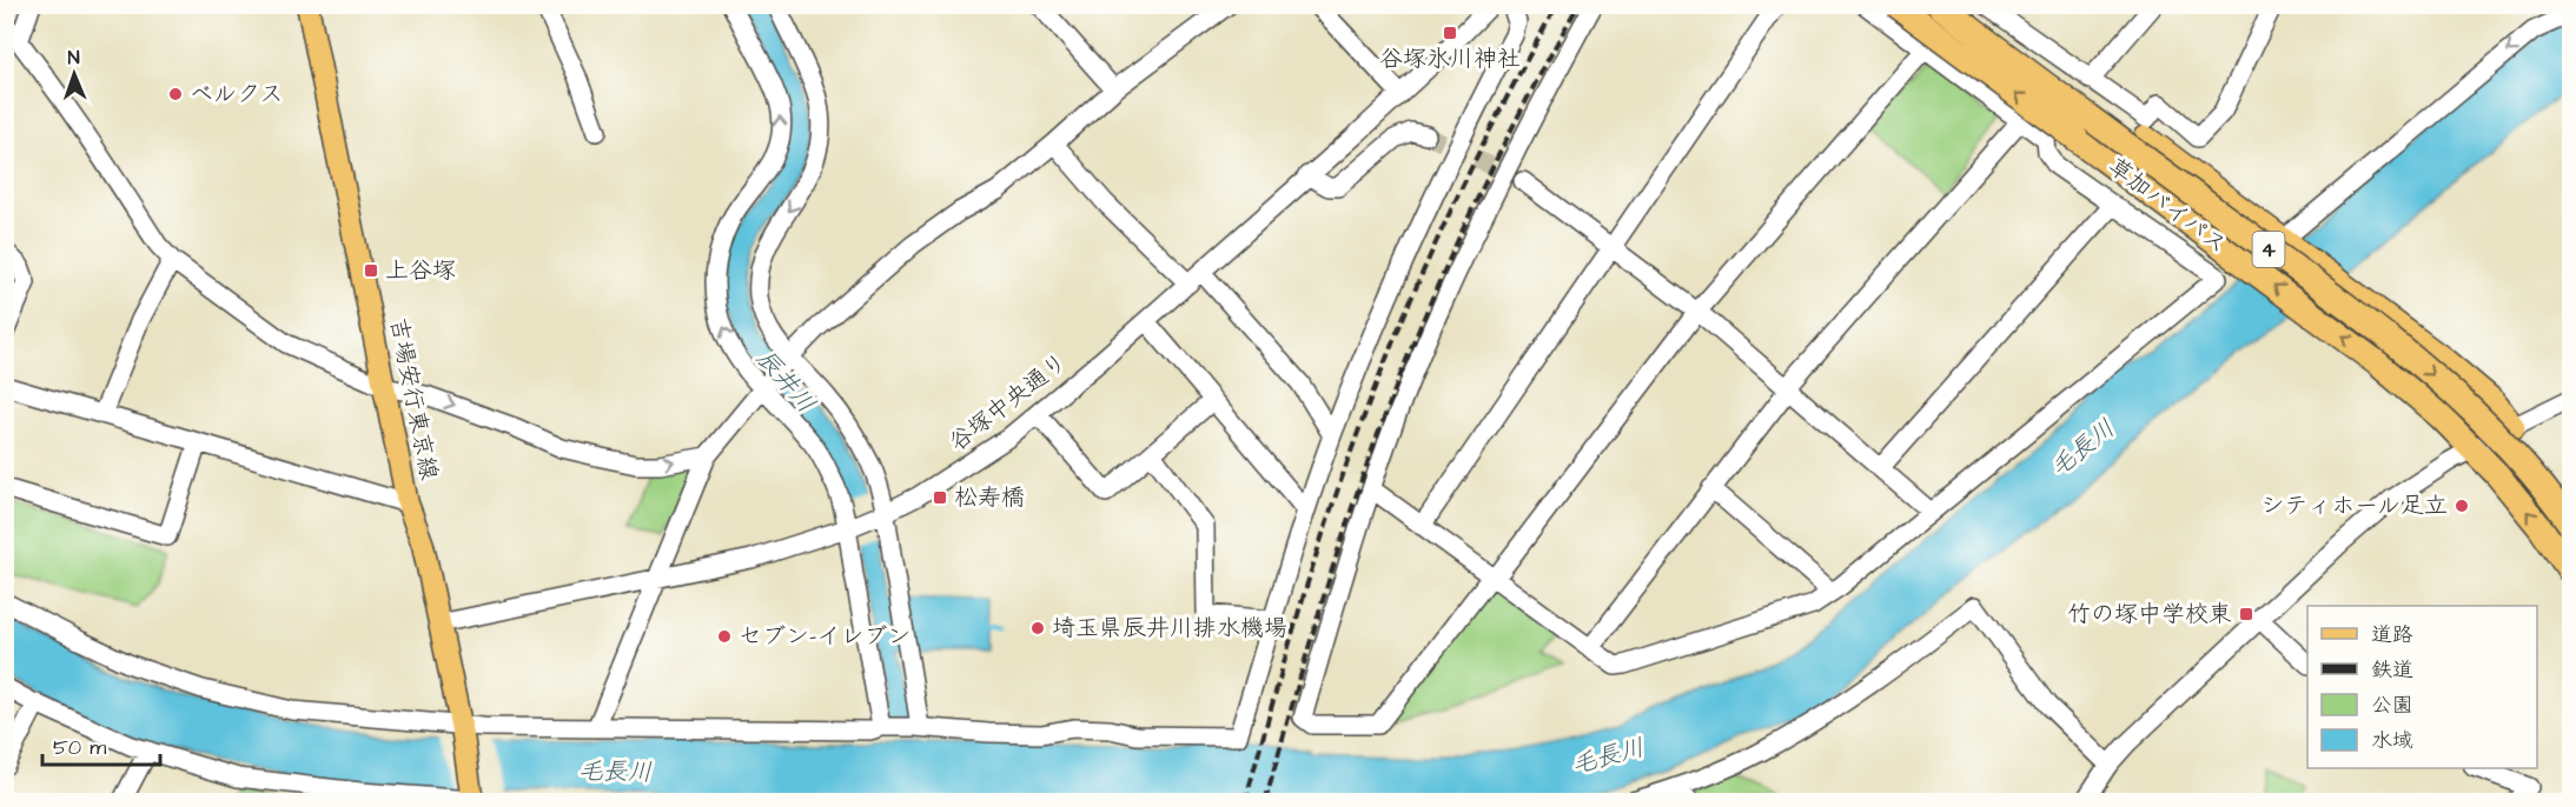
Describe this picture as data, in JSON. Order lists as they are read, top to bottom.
{
  "streets": {
    "highway": ["草加バイパス", "4"],
    "main road": ["吉場安行東京線"],
    "street": ["谷塚中央通り"]
  },
  "crossings": [
    ["吉場安行東京線", "谷塚中央通り"]
  ],
  "water": ["辰井川", "毛長川"],
  "places": {
    "transit": [
      "谷塚氷川神社",
      "上谷塚",
      "松寿橋",
      "竹の塚中学校東"
    ],
    "other": [
      "ベルクス",
      "シティホール足立",
      "埼玉県辰井川排水機場",
      "セブン-イレブン"
    ]
  },
  "legend": [
    "道路",
    "鉄道",
    "公園",
    "水域"
  ],
  "scale_bar": "50 m",
  "north": "top"
}
